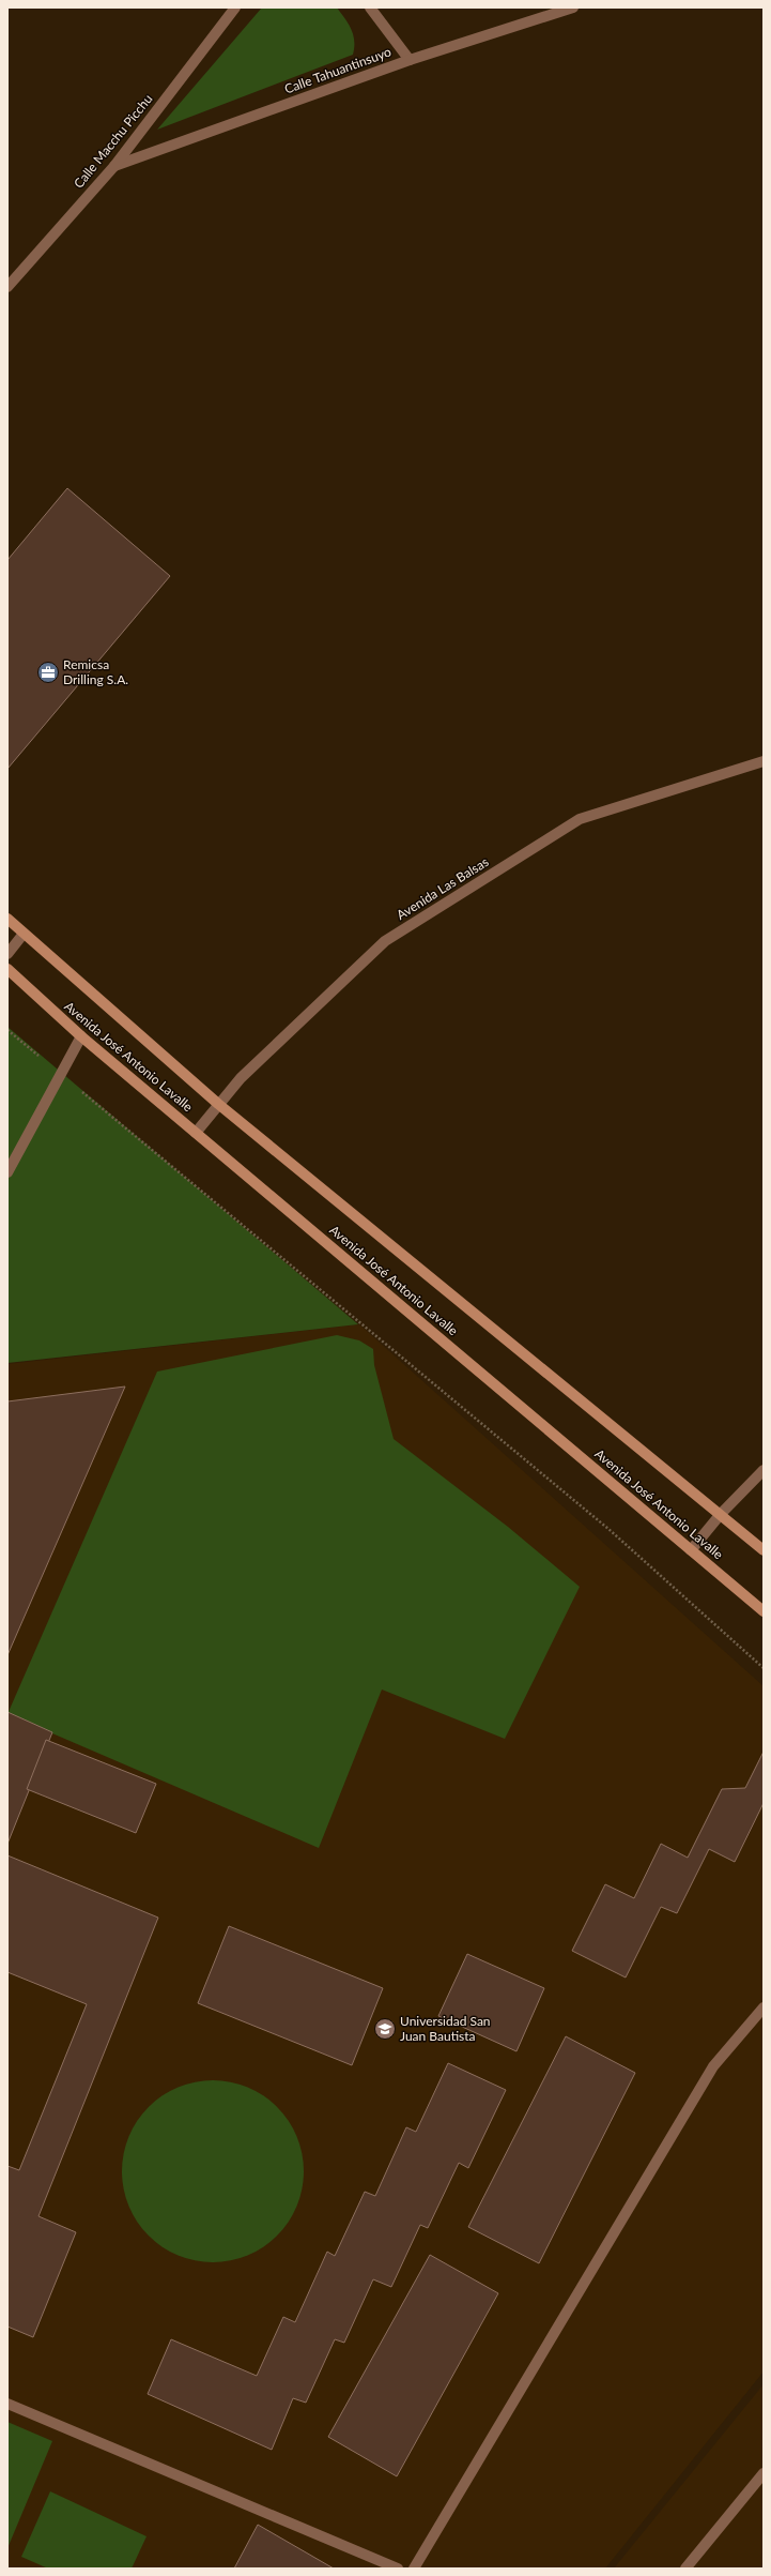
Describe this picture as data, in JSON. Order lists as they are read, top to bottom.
{
  "streets": {
    "main road": ["Avenida José Antonio Lavalle"],
    "street": ["Calle Tahuantinsuyo", "Calle Macchu Picchu", "Avenida Las Balsas"]
  },
  "crossings": [
    ["Calle Tahuantinsuyo", "Calle Macchu Picchu"],
    ["Avenida Las Balsas", "Avenida José Antonio Lavalle"]
  ],
  "places": {
    "office": ["Remicsa Drilling S.A."],
    "school or university": ["Universidad San Juan Bautista"]
  }
}
